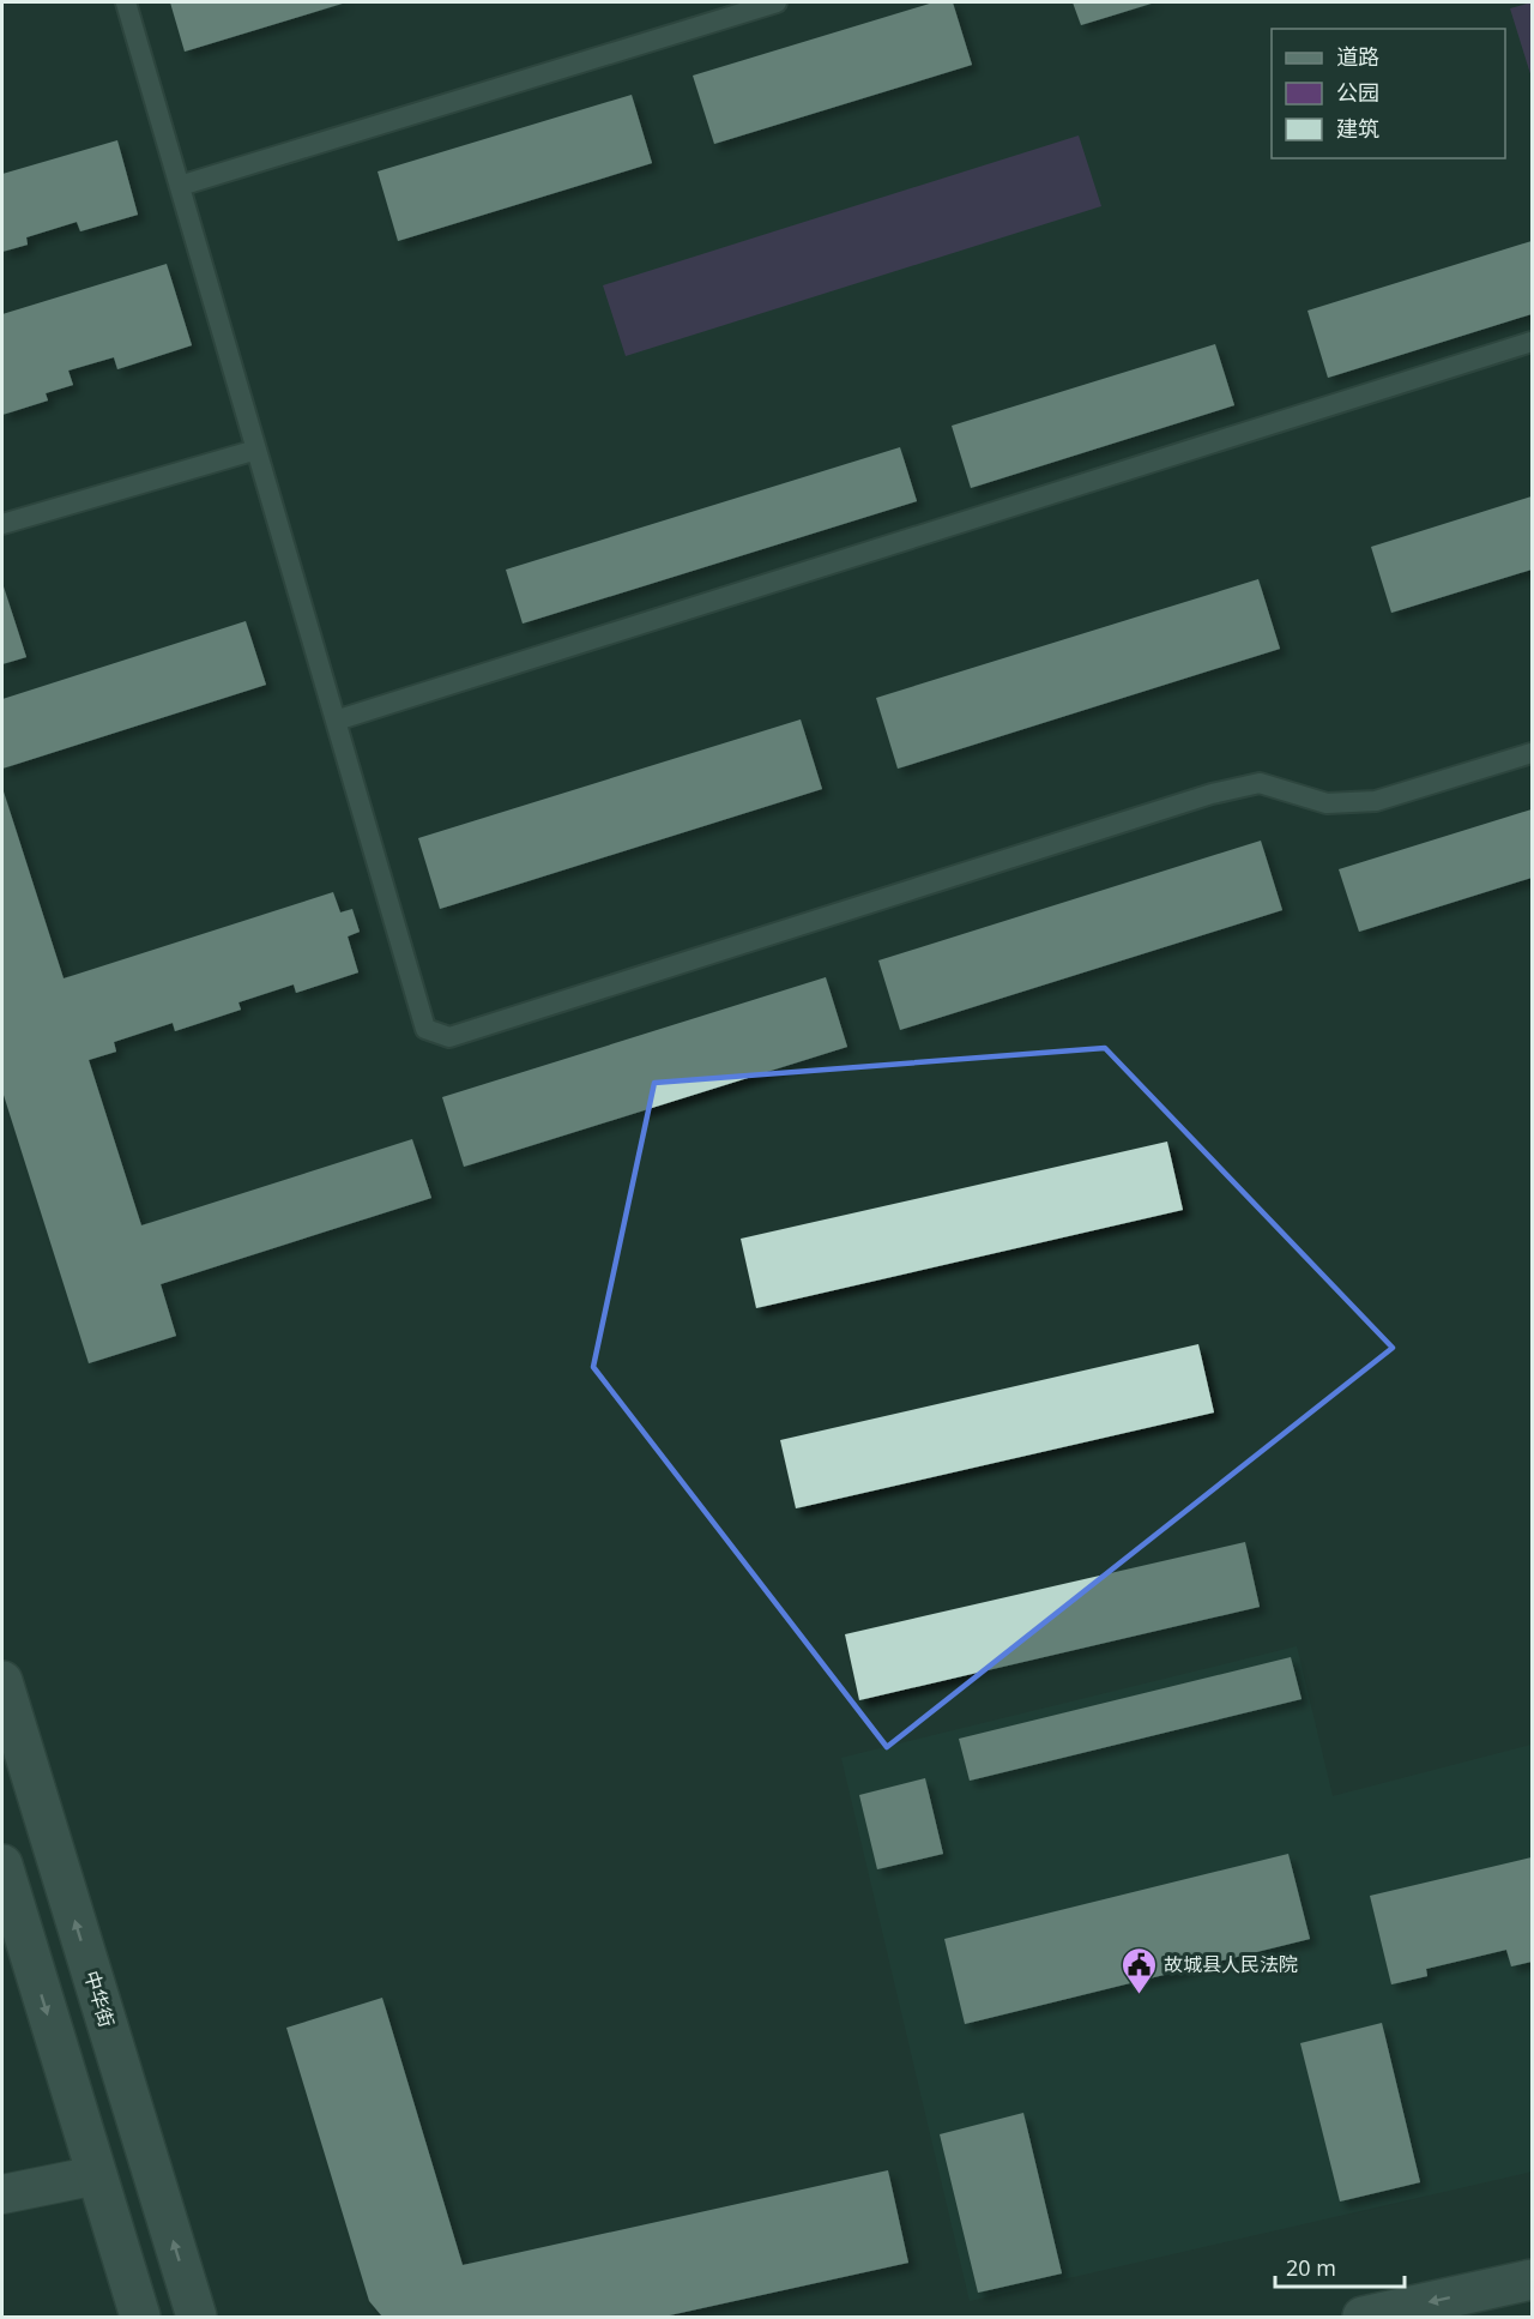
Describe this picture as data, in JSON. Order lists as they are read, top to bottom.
{
  "streets": {
    "main road": ["中华街"]
  },
  "places": {
    "public building": ["故城县人民法院"]
  },
  "legend": ["道路", "公园", "建筑"],
  "scale_bar": "20 m"
}
